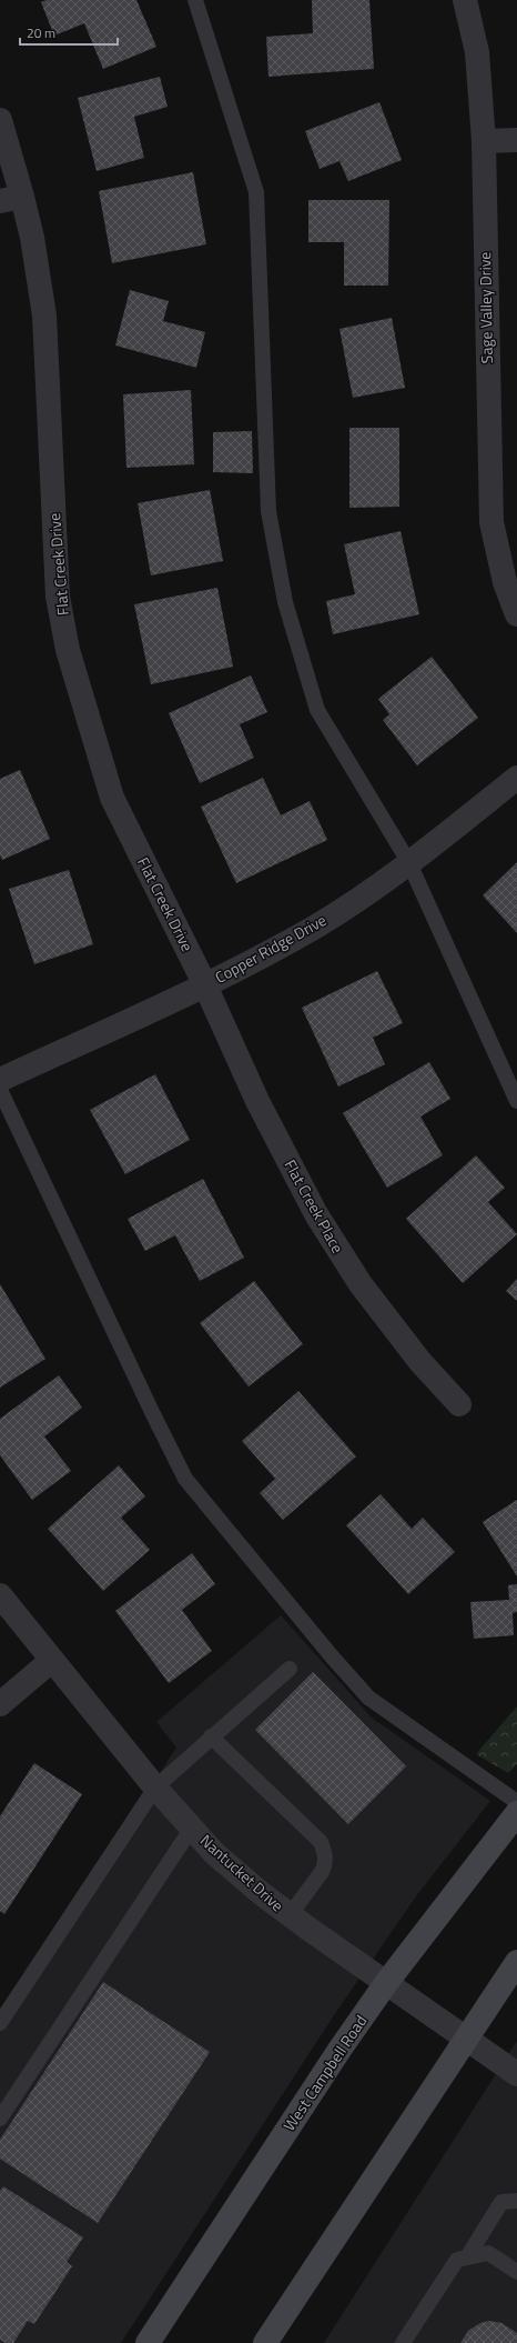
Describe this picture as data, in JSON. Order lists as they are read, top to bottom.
{
  "streets": {
    "main road": ["West Campbell Road"],
    "street": [
      "Sage Valley Drive",
      "Flat Creek Drive",
      "Copper Ridge Drive",
      "Flat Creek Place",
      "Nantucket Drive"
    ]
  },
  "crossings": [
    ["Flat Creek Drive", "Copper Ridge Drive"],
    ["Flat Creek Drive", "Flat Creek Place"],
    ["Copper Ridge Drive", "Flat Creek Place"],
    ["Nantucket Drive", "West Campbell Road"]
  ],
  "scale_bar": "20 m"
}
